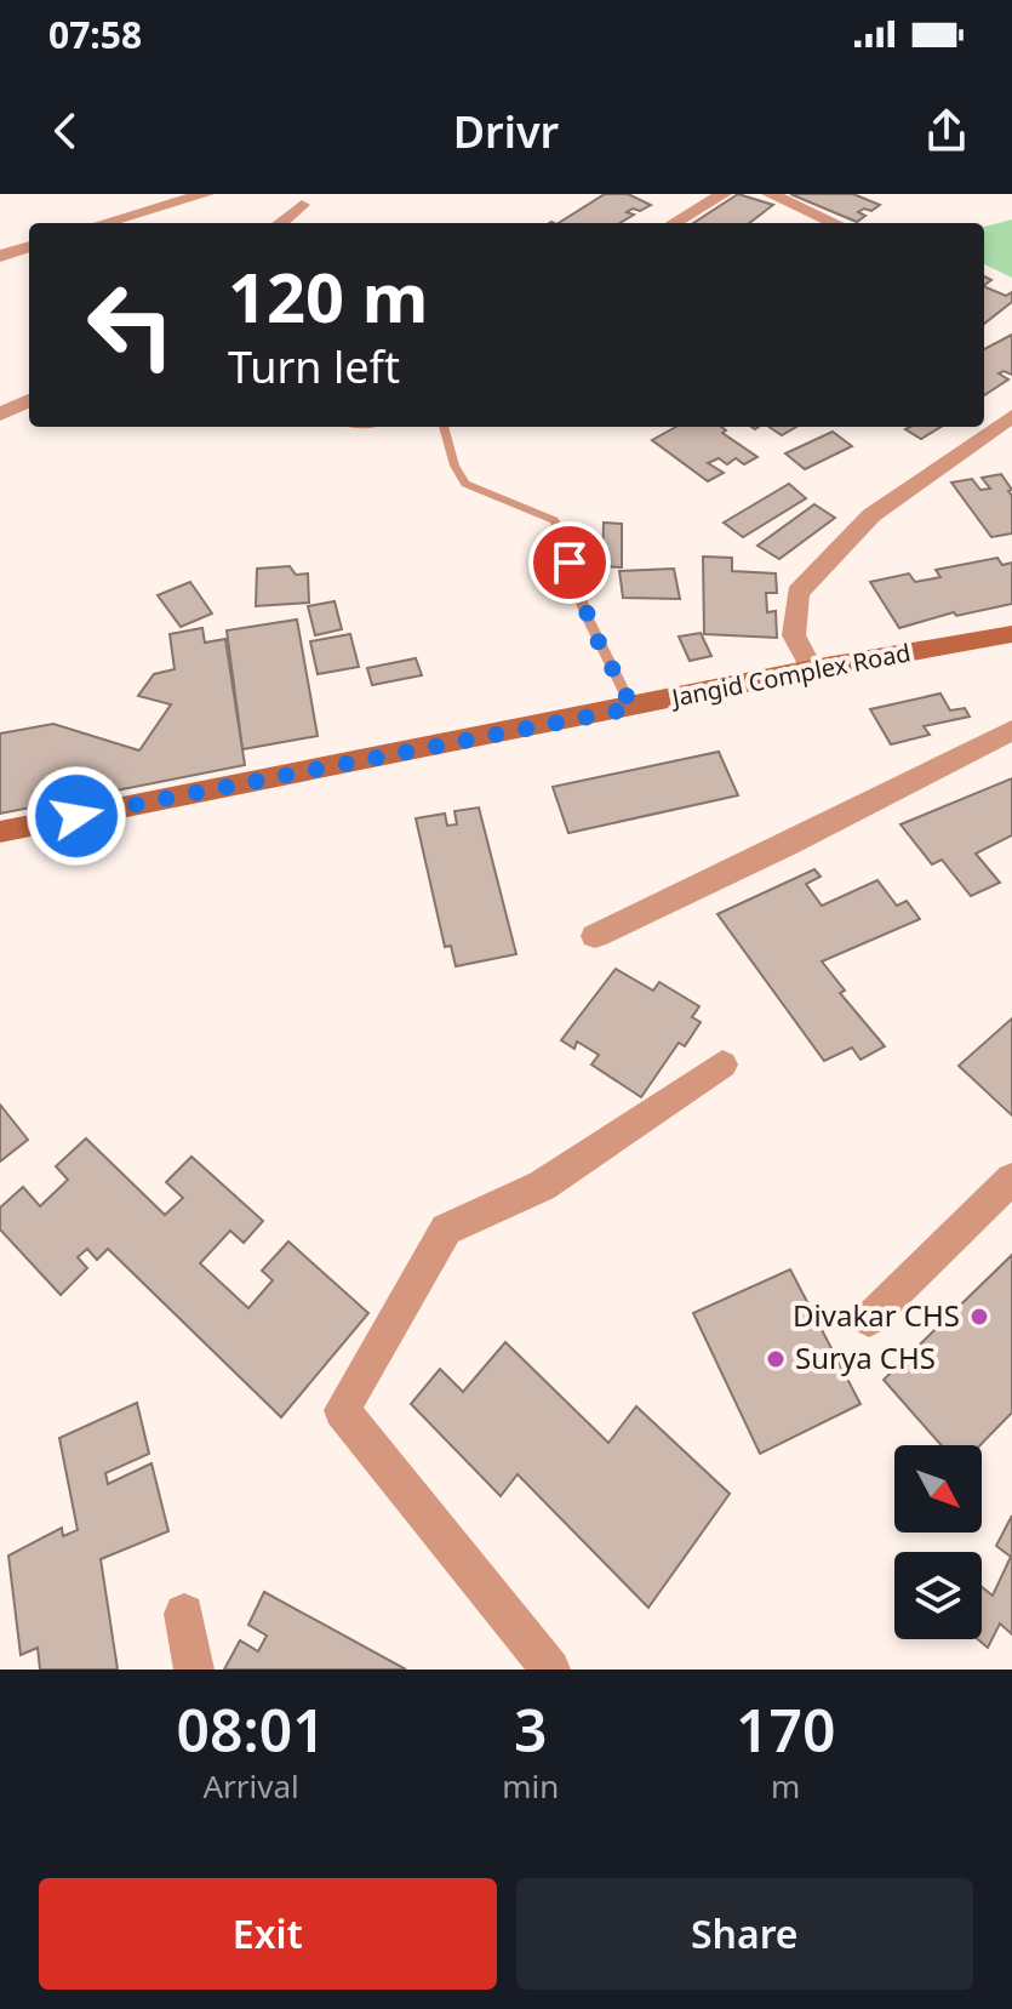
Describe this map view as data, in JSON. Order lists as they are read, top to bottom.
{
  "streets": {
    "street": ["Jangid Complex Road"]
  },
  "places": ["Divakar CHS", "Surya CHS"],
  "north": "bottom right",
  "page": {
    "status": "07:58",
    "header": "Drivr",
    "turn": ["120 m", "Turn left"],
    "eta": [
      "08:01",
      "Arrival",
      "3",
      "min",
      "170",
      "m"
    ],
    "buttons": ["Exit", "Share"]
  }
}
